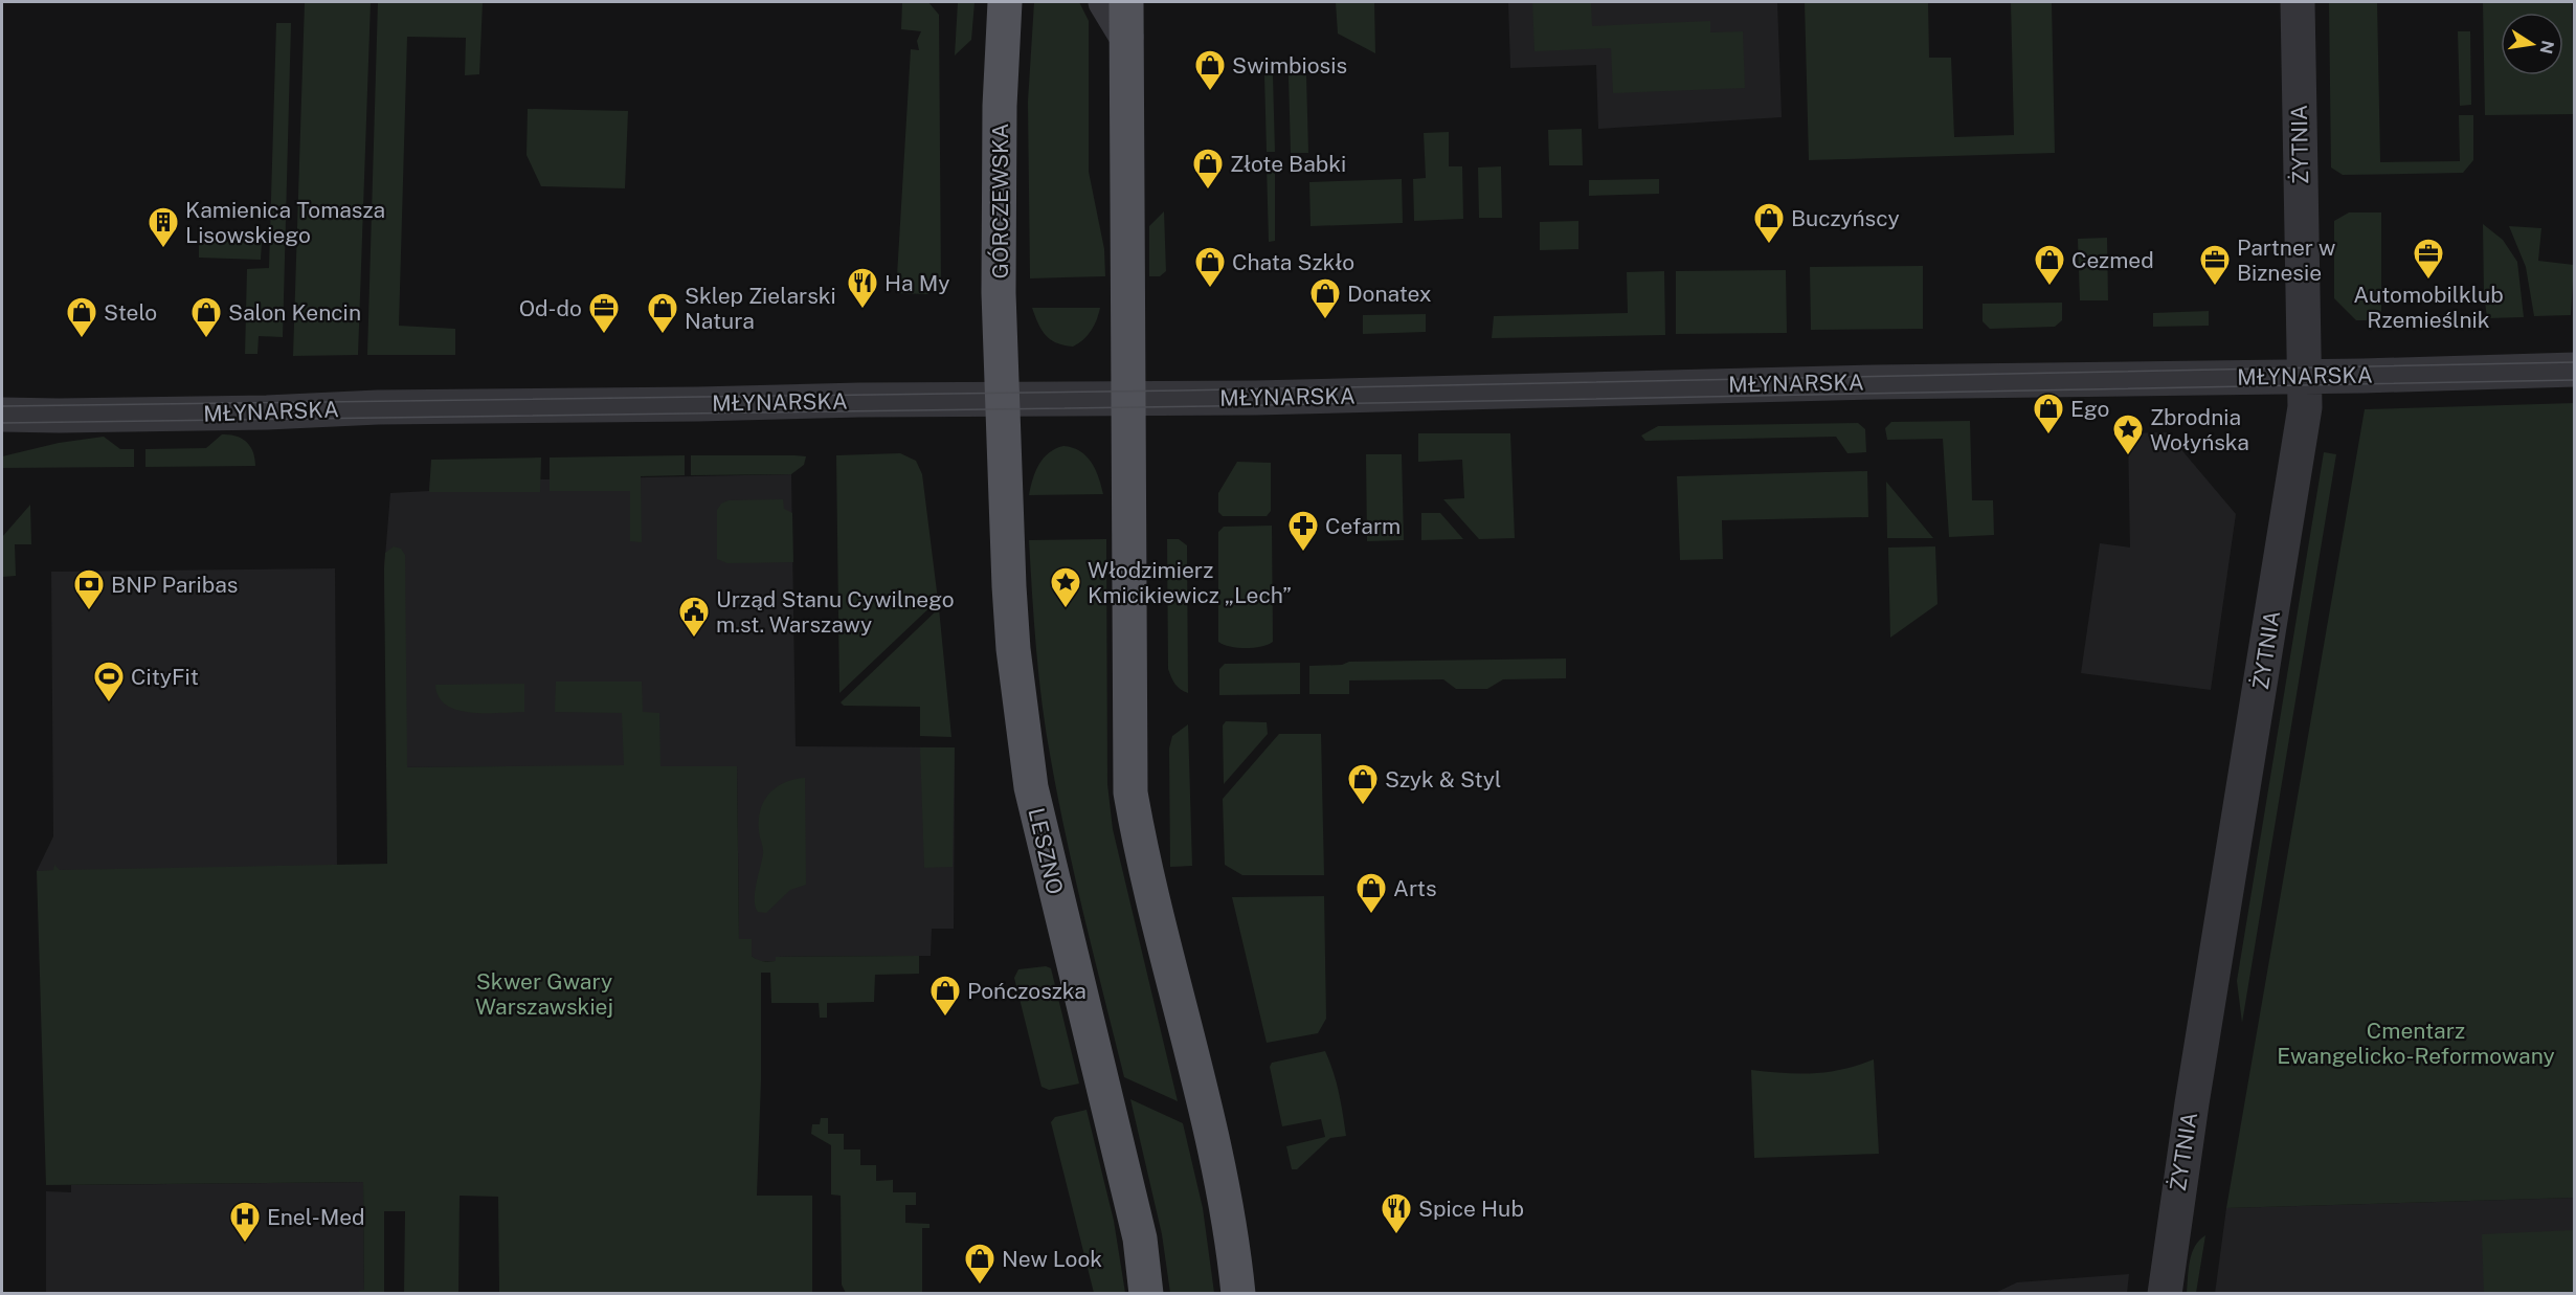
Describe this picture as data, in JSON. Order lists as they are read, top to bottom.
{
  "streets": {
    "main road": ["GÓRCZEWSKA", "LESZNO"],
    "street": ["ŻYTNIA", "MŁYNARSKA"]
  },
  "crossings": [
    ["ŻYTNIA", "MŁYNARSKA"],
    ["GÓRCZEWSKA", "MŁYNARSKA"],
    ["GÓRCZEWSKA", "LESZNO"],
    ["MŁYNARSKA", "LESZNO"]
  ],
  "parks": ["Skwer Gwary Warszawskiej", "Cmentarz Ewangelicko-Reformowany"],
  "places": {
    "shop": [
      "Swimbiosis",
      "Złote Babki",
      "Buczyńscy",
      "Cezmed",
      "Chata Szkło",
      "Donatex",
      "Sklep Zielarski Natura",
      "Stelo",
      "Salon Kencin",
      "Ego",
      "Szyk & Styl",
      "Arts",
      "Pończoszka",
      "New Look"
    ],
    "building": ["Kamienica Tomasza Lisowskiego"],
    "office": ["Automobilklub Rzemieślnik", "Partner w Biznesie", "Od-do"],
    "restaurant": ["Ha My", "Spice Hub"],
    "place": ["Zbrodnia Wołyńska", "Włodzimierz Kmicikiewicz „Lech”"],
    "pharmacy": ["Cefarm"],
    "bank": ["BNP Paribas"],
    "public building": ["Urząd Stanu Cywilnego m.st. Warszawy"],
    "sports": ["CityFit"],
    "hospital": ["Enel-Med"]
  },
  "north": "right"
}
